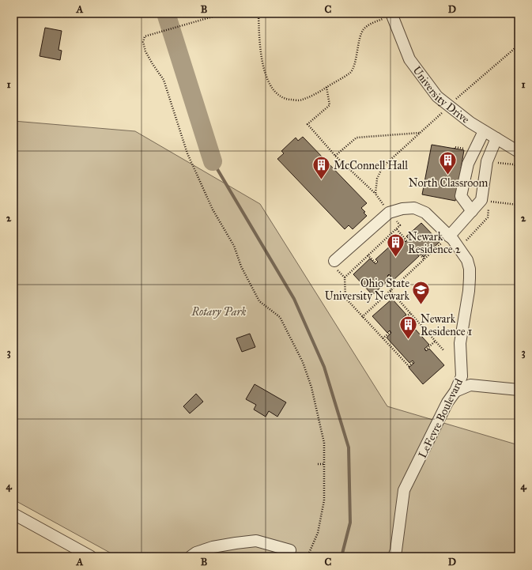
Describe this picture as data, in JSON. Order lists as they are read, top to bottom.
{
  "streets": {
    "street": ["University Drive", "LeFevre Boulevard"]
  },
  "parks": ["Rotary Park"],
  "places": {
    "building": [
      "North Classroom",
      "McConnell Hall",
      "Newark Residence 2",
      "Newark Residence 1"
    ],
    "school or university": ["Ohio State University Newark"]
  },
  "grid": {
    "columns": [
      "A",
      "B",
      "C",
      "D"
    ],
    "rows": [
      "1",
      "2",
      "3",
      "4"
    ]
  }
}
